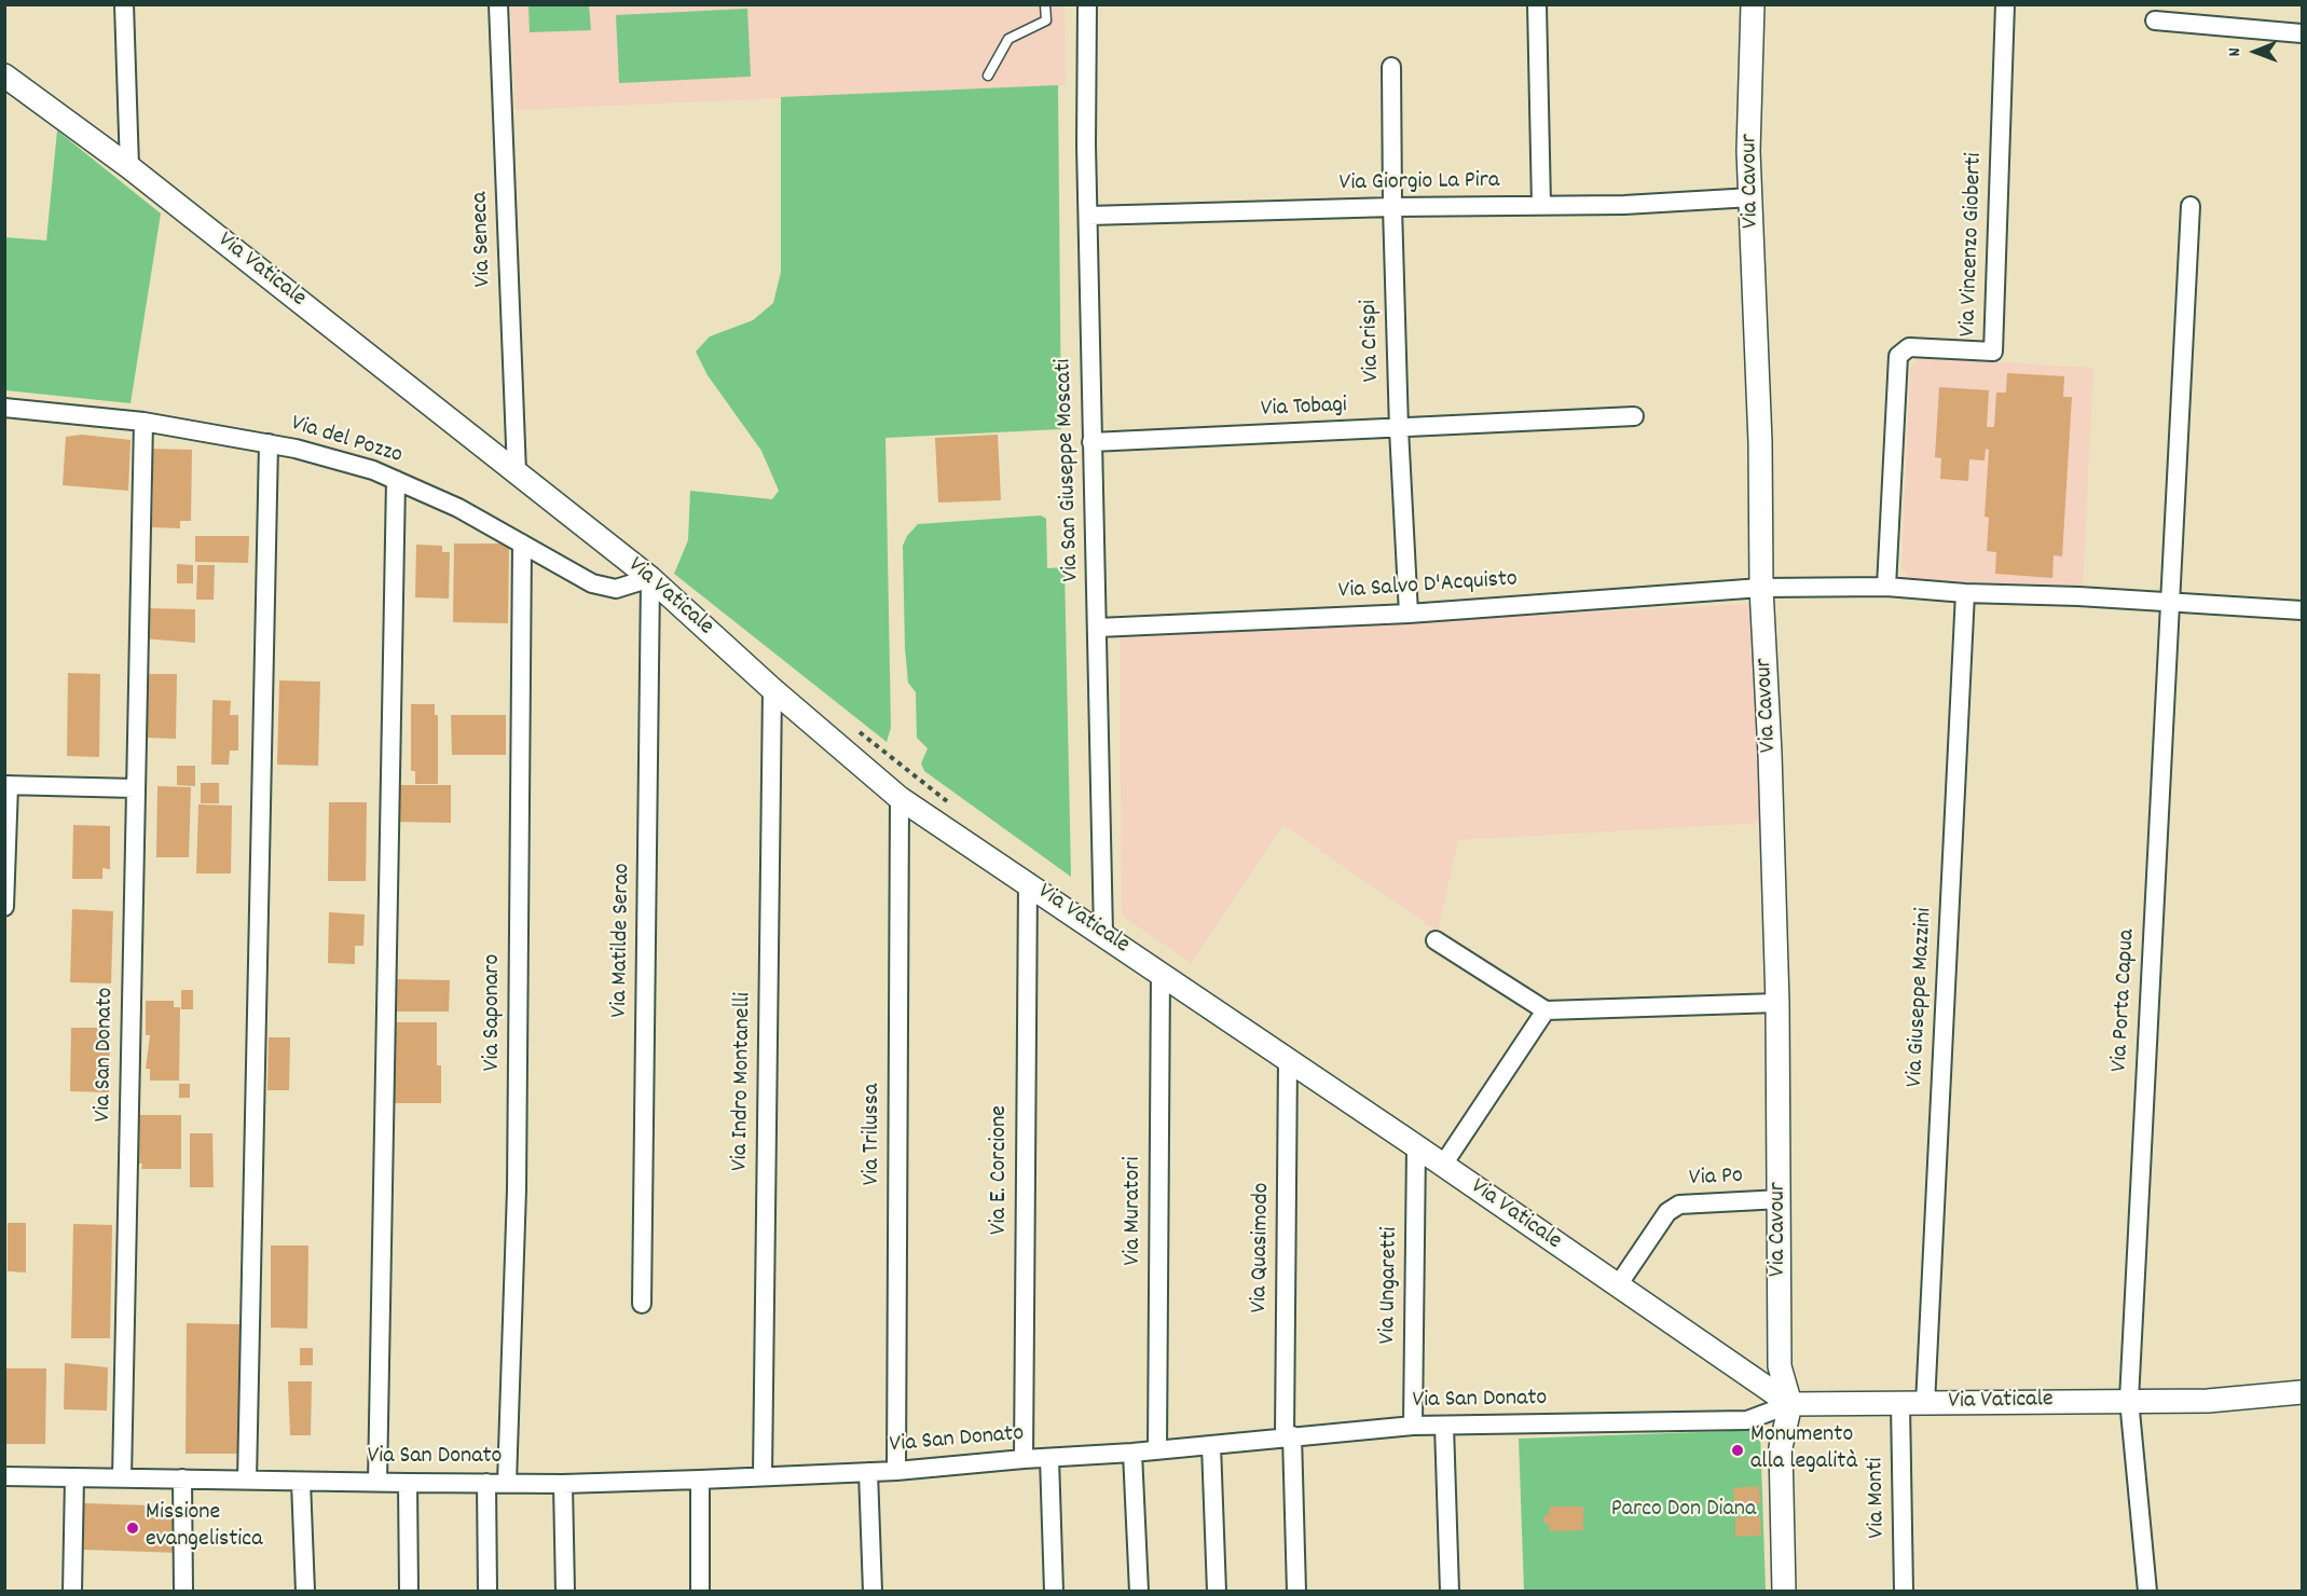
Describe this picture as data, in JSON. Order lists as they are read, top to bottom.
{
  "streets": {
    "street": [
      "Via Cavour",
      "Via Giorgio La Pira",
      "Via Seneca",
      "Via Vincenzo Gioberti",
      "Via Vaticale",
      "Via Crispi",
      "Via Tobagi",
      "Via del Pozzo",
      "Via San Giuseppe Moscati",
      "Via Salvo D'Acquisto",
      "Via Matilde Serao",
      "Via Giuseppe Mazzini",
      "Via Porta Capua",
      "Via Saponaro",
      "Via San Donato",
      "Via Indro Montanelli",
      "Via Trilussa",
      "Via E. Corcione",
      "Via Po",
      "Via Muratori",
      "Via Quasimodo",
      "Via Ungaretti",
      "Via Monti"
    ]
  },
  "crossings": [
    ["Via Cavour", "Via Giorgio La Pira"],
    ["Via Cavour", "Via Vaticale"],
    ["Via Cavour", "Via Salvo D'Acquisto"],
    ["Via Cavour", "Via San Donato"],
    ["Via Cavour", "Via Po"],
    ["Via Giorgio La Pira", "Via Crispi"],
    ["Via Giorgio La Pira", "Via San Giuseppe Moscati"],
    ["Via Seneca", "Via Vaticale"],
    ["Via Vincenzo Gioberti", "Via Salvo D'Acquisto"],
    ["Via Vaticale", "Via del Pozzo"],
    ["Via Vaticale", "Via San Giuseppe Moscati"],
    ["Via Vaticale", "Via Matilde Serao"],
    ["Via Vaticale", "Via Giuseppe Mazzini"],
    ["Via Vaticale", "Via Porta Capua"],
    ["Via Vaticale", "Via San Donato"],
    ["Via Vaticale", "Via Indro Montanelli"],
    ["Via Vaticale", "Via Trilussa"],
    ["Via Vaticale", "Via E. Corcione"],
    ["Via Vaticale", "Via Po"],
    ["Via Vaticale", "Via Muratori"],
    ["Via Vaticale", "Via Quasimodo"],
    ["Via Vaticale", "Via Ungaretti"],
    ["Via Vaticale", "Via Monti"],
    ["Via Crispi", "Via Tobagi"],
    ["Via Crispi", "Via Salvo D'Acquisto"],
    ["Via Tobagi", "Via San Giuseppe Moscati"],
    ["Via del Pozzo", "Via Matilde Serao"],
    ["Via del Pozzo", "Via Saponaro"],
    ["Via del Pozzo", "Via San Donato"],
    ["Via San Giuseppe Moscati", "Via Salvo D'Acquisto"],
    ["Via Salvo D'Acquisto", "Via Giuseppe Mazzini"],
    ["Via Salvo D'Acquisto", "Via Porta Capua"],
    ["Via Saponaro", "Via San Donato"],
    ["Via San Donato", "Via Indro Montanelli"],
    ["Via San Donato", "Via Trilussa"],
    ["Via San Donato", "Via E. Corcione"],
    ["Via San Donato", "Via Muratori"],
    ["Via San Donato", "Via Quasimodo"],
    ["Via San Donato", "Via Ungaretti"]
  ],
  "parks": ["Parco Don Diana"],
  "places": ["Monumento alla legalità", "Missione evangelistica"],
  "north": "left"
}
